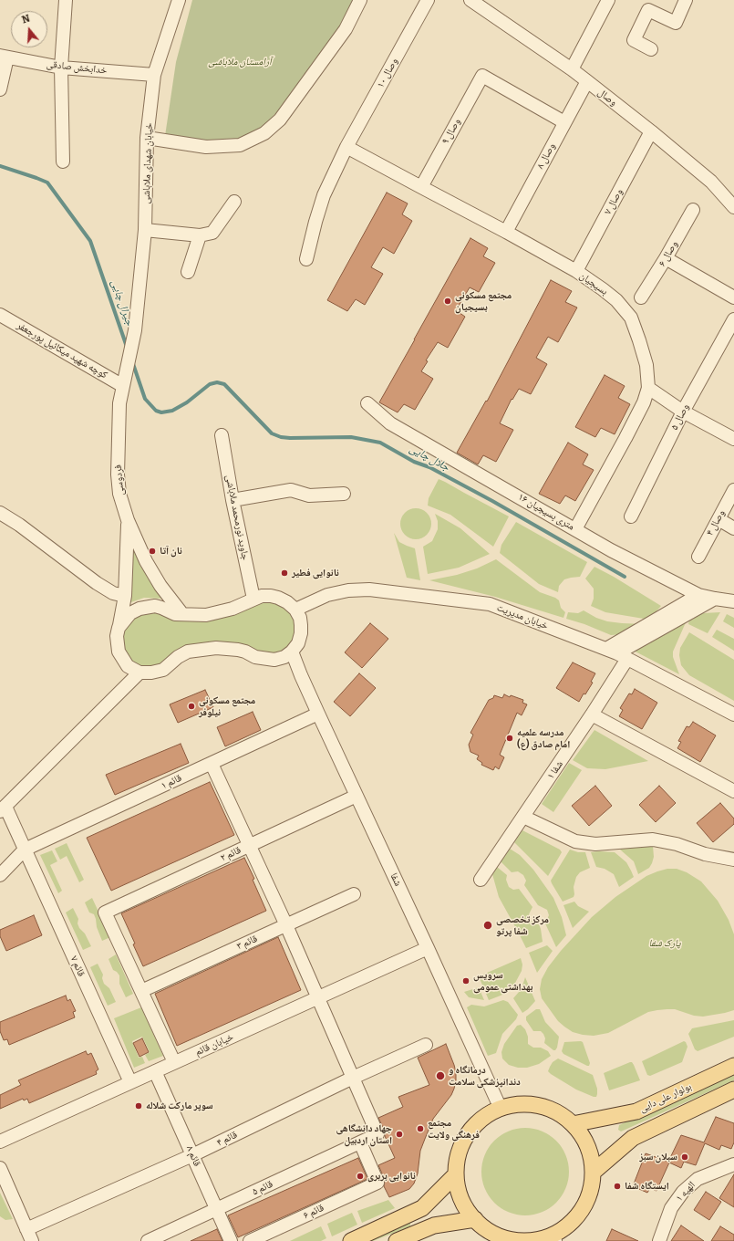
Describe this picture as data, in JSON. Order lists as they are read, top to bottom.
{
  "streets": {
    "main road": ["بولوار علی دایی"],
    "street": [
      "خدابخش صادقی",
      "وصال ۱۰",
      "وصال",
      "وصال ۹",
      "وصال ۸",
      "خیابان شهدای ملاباشی",
      "وصال ۷",
      "وصال ۶",
      "بسیجیان",
      "کوچه شهید میکائیل پورجعفر",
      "وصال ۵",
      "فردوسی",
      "۱۶ متری بسیجیان",
      "جاوید نورمحمد ملاباشی",
      "وصال ۴",
      "خیابان مدیریت",
      "شفا ۱",
      "قائم ۱",
      "قائم ۲",
      "شفا",
      "قائم ۳",
      "قائم ۷",
      "خیابان قائم",
      "قائم ۴",
      "قائم ۸",
      "قائم ۵",
      "الهیه ۱",
      "قائم ۶"
    ]
  },
  "crossings": [
    ["خدابخش صادقی", "خیابان شهدای ملاباشی"],
    ["وصال ۱۰", "بسیجیان"],
    ["وصال", "وصال ۸"],
    ["وصال", "وصال ۷"],
    ["وصال ۹", "وصال ۸"],
    ["وصال ۹", "بسیجیان"],
    ["وصال ۸", "بسیجیان"],
    ["خیابان شهدای ملاباشی", "فردوسی"],
    ["وصال ۷", "بسیجیان"],
    ["بسیجیان", "۱۶ متری بسیجیان"],
    ["کوچه شهید میکائیل پورجعفر", "فردوسی"],
    ["خیابان مدیریت", "شفا ۱"],
    ["قائم ۱", "شفا"],
    ["قائم ۱", "قائم ۷"],
    ["قائم ۲", "شفا"],
    ["قائم ۲", "قائم ۳"],
    ["شفا", "خیابان قائم"],
    ["قائم ۷", "خیابان قائم"],
    ["خیابان قائم", "قائم ۸"],
    ["قائم ۴", "قائم ۸"],
    ["قائم ۴", "قائم ۵"],
    ["قائم ۸", "قائم ۵"],
    ["قائم ۵", "قائم ۶"]
  ],
  "water": ["جیرال چایی", "جلال چایی"],
  "parks": ["آرامستان ملاباشی", "پارک شفا"],
  "places": [
    "مجتمع مسکونی بسیجیان",
    "نان آتا",
    "نانوایی فطیر",
    "مجتمع مسکونی نیلوفر",
    "مدرسه علمیه امام صادق (ع)",
    "مرکز تخصصی شفا پرتو",
    "سرویس بهداشتی عمومی",
    "درمانگاه و دندانپزشکی سلامت",
    "سوپر مارکت شلاله",
    "مجتمع فرهنگی ولایت",
    "جهاد دانشگاهی استان اردبیل",
    "سبلان سبز",
    "نانوایی بربری",
    "ایستگاه شفا"
  ],
  "north": "top"
}
